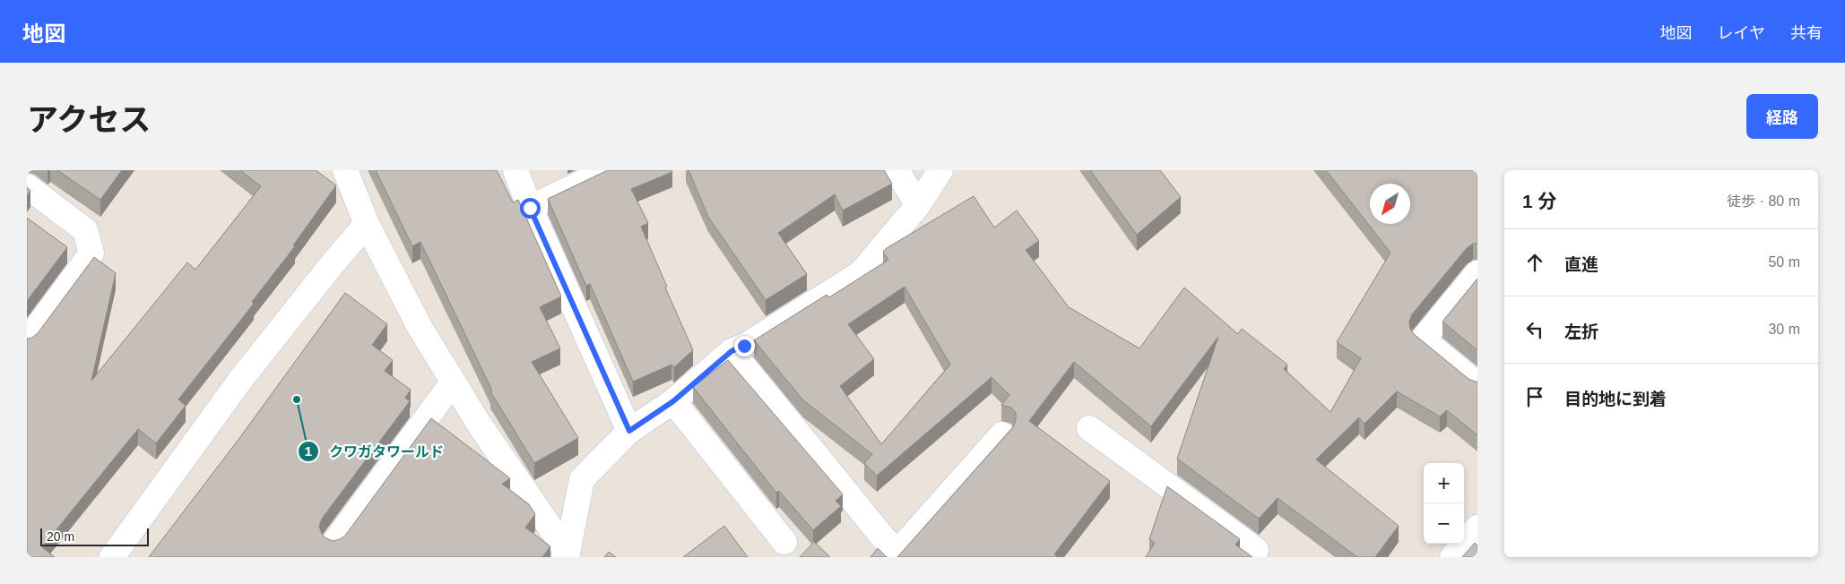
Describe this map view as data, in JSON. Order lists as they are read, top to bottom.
{
  "places": ["クワガタワールド"],
  "scale_bar": "20 m",
  "north": "bottom left",
  "page": {
    "header": "地図",
    "nav": ["地図", "レイヤ", "共有"],
    "title": "アクセス",
    "buttons": "経路",
    "heading": ["1 分", "徒歩 · 80 m"],
    "list": [
      ["直進", "50 m"],
      ["左折", "30 m"],
      "目的地に到着"
    ],
    "map_buttons": ["+", "−"],
    "scale": "20 m"
  }
}
